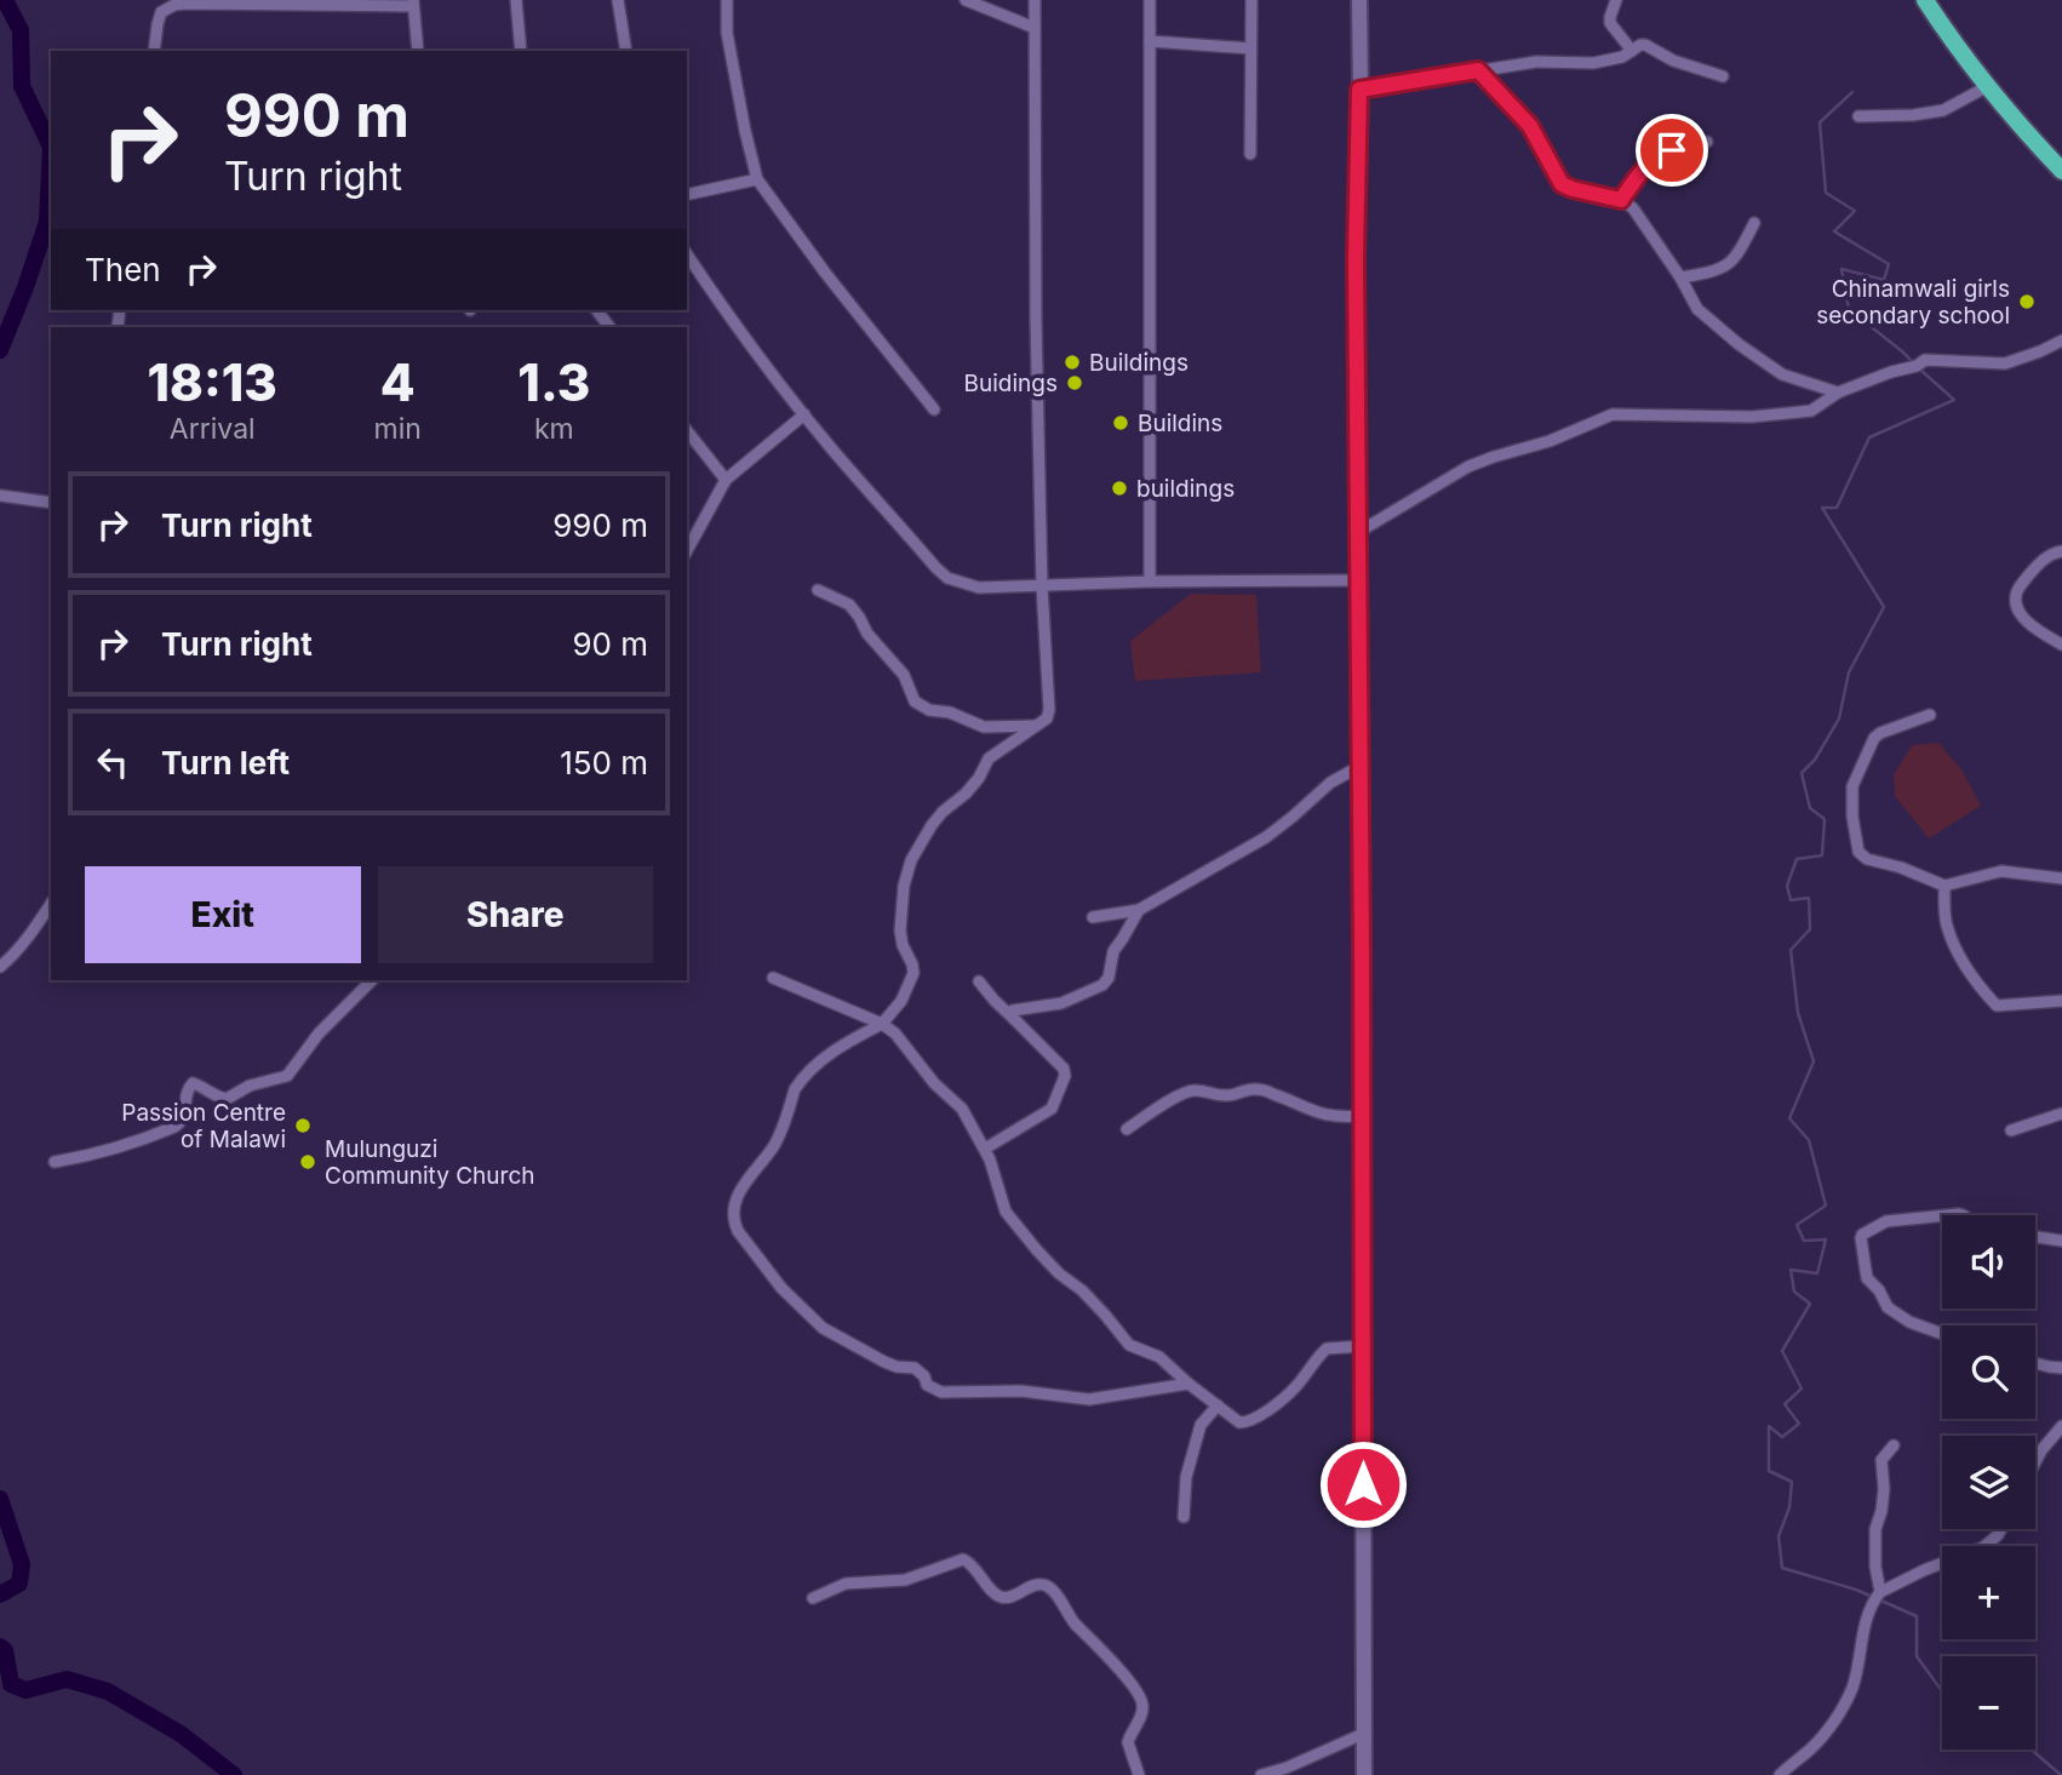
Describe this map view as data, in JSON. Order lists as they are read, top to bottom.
{
  "places": [
    "Chinamwali girls secondary school",
    "Buildings",
    "Buidings",
    "Buildins",
    "buildings",
    "Passion Centre of Malawi",
    "Mulunguzi Community Church"
  ],
  "page": {
    "turn": ["990 m", "Turn right"],
    "then": "Then",
    "eta": [
      "18:13",
      "Arrival",
      "4",
      "min",
      "1.3",
      "km"
    ],
    "list": [
      {
        "name": "Turn right",
        "value": "990 m"
      },
      {
        "name": "Turn right",
        "value": "90 m"
      },
      {
        "name": "Turn left",
        "value": "150 m"
      }
    ],
    "buttons": ["Exit", "Share"],
    "map_buttons": ["+", "−"]
  }
}
